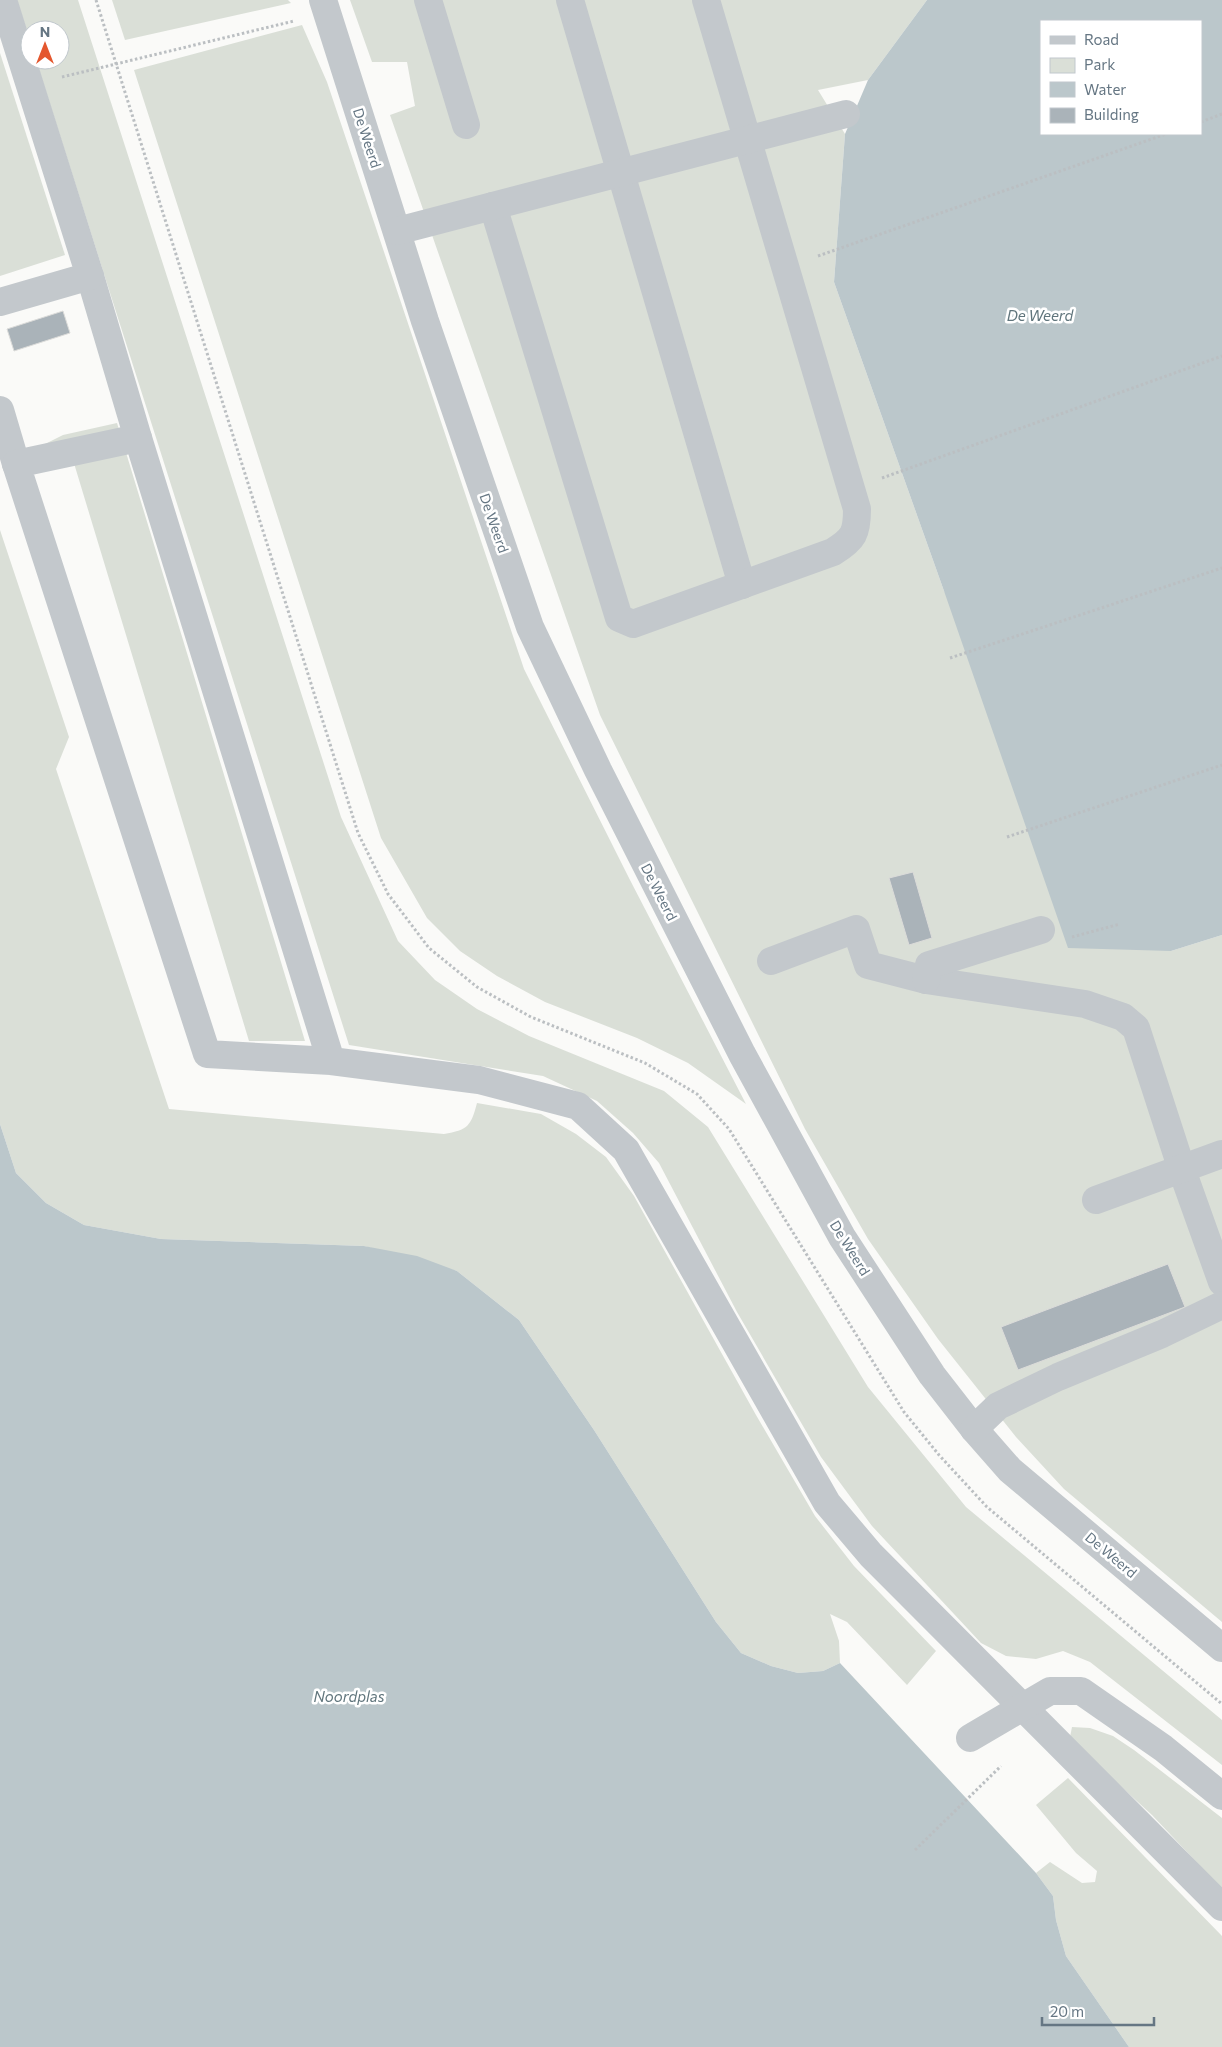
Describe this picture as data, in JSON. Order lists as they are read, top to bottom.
{
  "streets": {
    "street": ["De Weerd"]
  },
  "water": ["De Weerd", "Noordplas"],
  "legend": [
    "Road",
    "Park",
    "Water",
    "Building"
  ],
  "scale_bar": "20 m",
  "north": "top"
}
